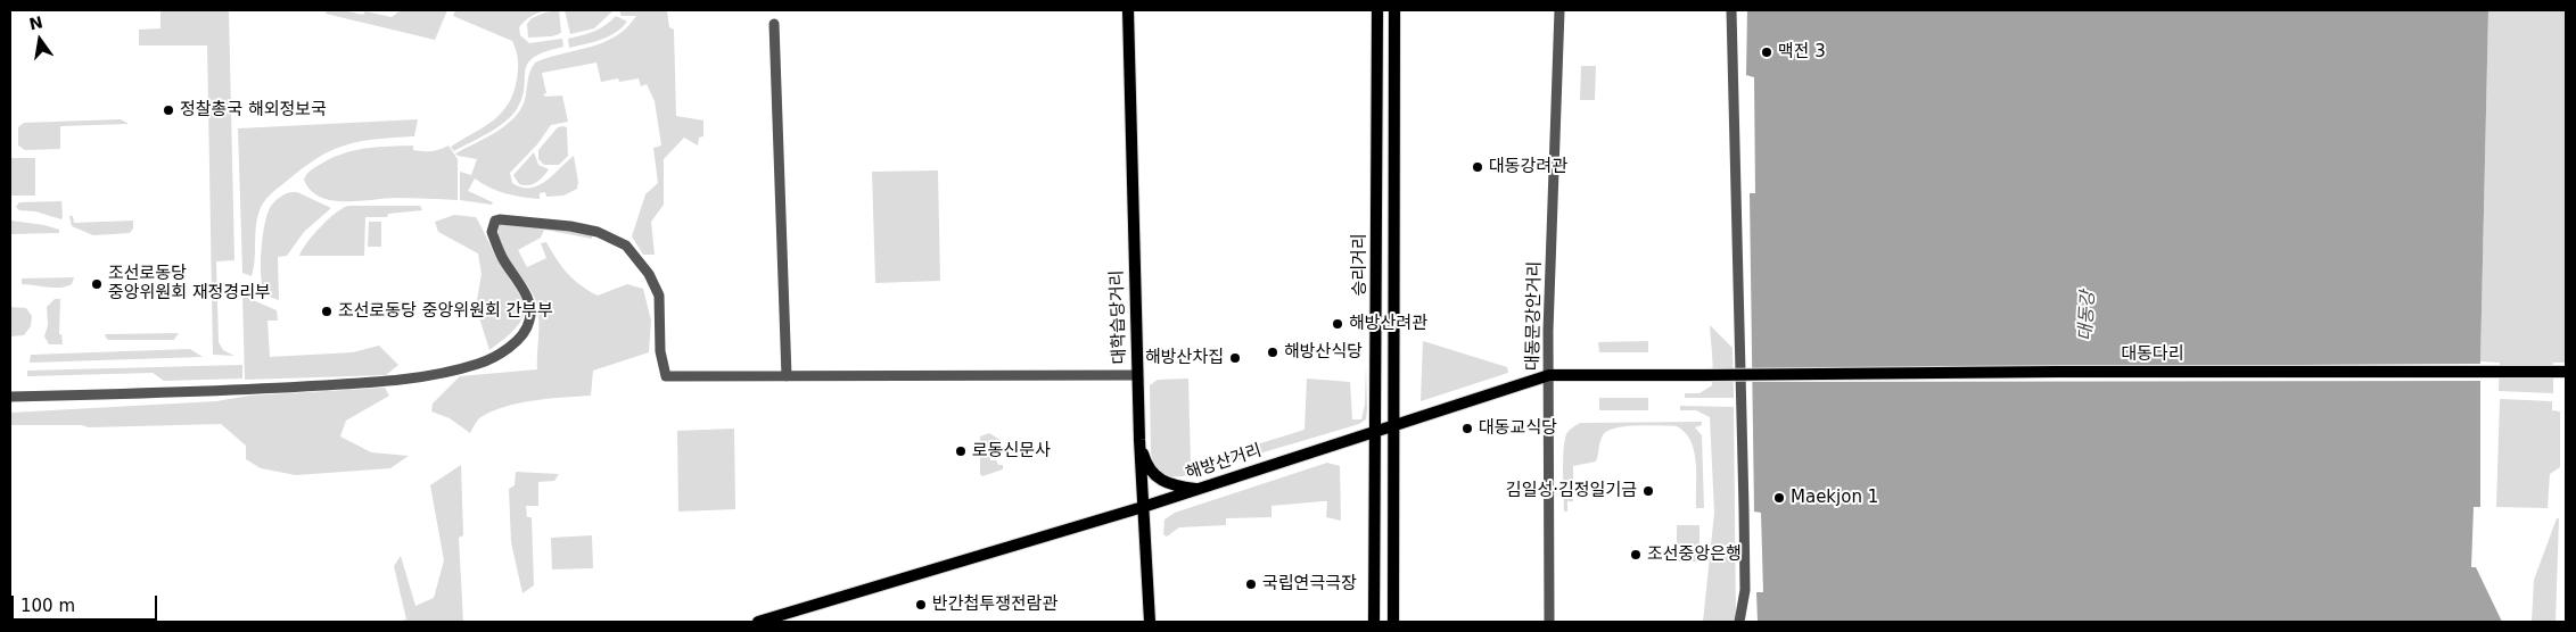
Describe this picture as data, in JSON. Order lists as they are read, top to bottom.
{
  "streets": {
    "main road": [
      "승리거리",
      "대학습당거리",
      "대동다리",
      "해방산거리"
    ],
    "street": ["대동문강안거리"]
  },
  "crossings": [
    ["승리거리", "해방산거리"],
    ["대동문강안거리", "해방산거리"],
    ["대학습당거리", "해방산거리"],
    ["대동다리", "해방산거리"]
  ],
  "water": ["대동강"],
  "places": [
    "맥전 3",
    "정찰총국 해외정보국",
    "대동강려관",
    "조선로동당 중앙위원회 재정경리부",
    "조선로동당 중앙위원회 간부부",
    "해방산려관",
    "해방산식당",
    "해방산차집",
    "대동교식당",
    "로동신문사",
    "김일성·김정일기금",
    "Maekjon 1",
    "조선중앙은행",
    "국립연극극장",
    "반간첩투쟁전람관"
  ],
  "scale_bar": "100 m",
  "north": "top"
}
